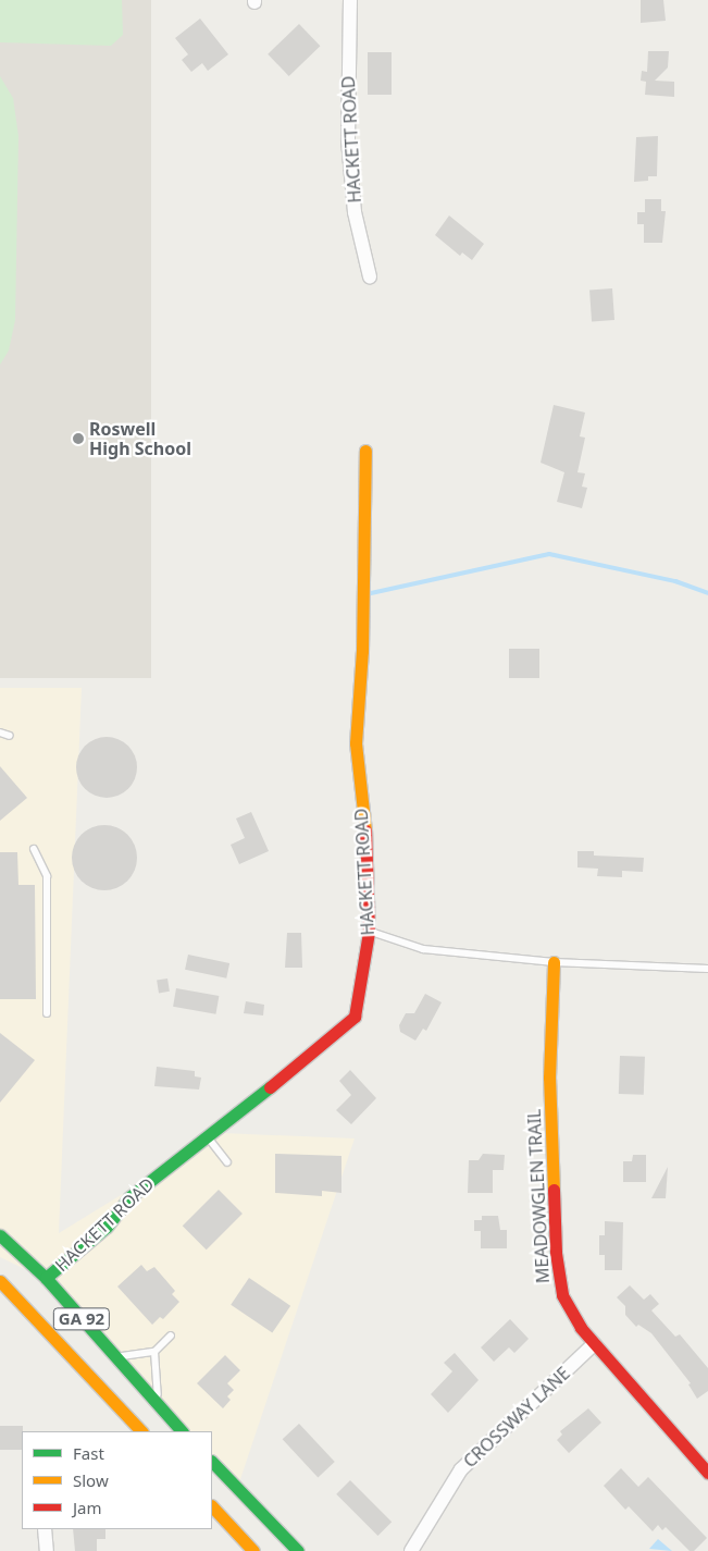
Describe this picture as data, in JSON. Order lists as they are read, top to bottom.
{
  "streets": {
    "street": [
      "HACKETT ROAD",
      "MEADOWGLEN TRAIL",
      "GA 92",
      "CROSSWAY LANE"
    ]
  },
  "crossings": [
    ["HACKETT ROAD", "GA 92"],
    ["MEADOWGLEN TRAIL", "CROSSWAY LANE"]
  ],
  "places": ["Roswell High School"],
  "legend": ["Fast", "Slow", "Jam"]
}
